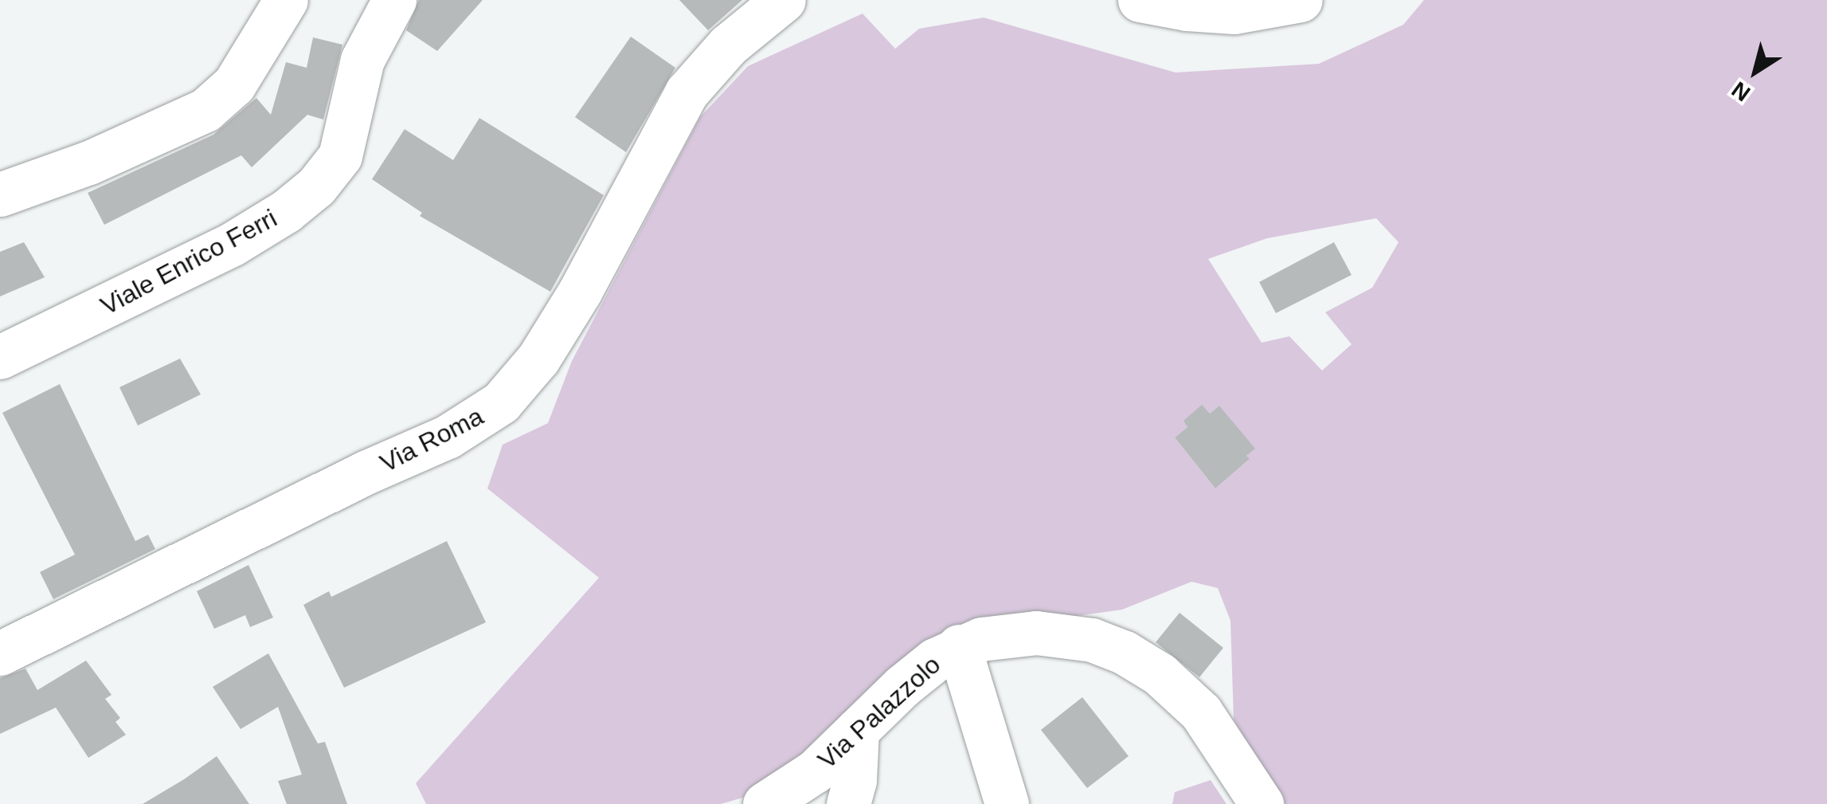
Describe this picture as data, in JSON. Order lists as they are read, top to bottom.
{
  "streets": {
    "street": ["Viale Enrico Ferri", "Via Roma", "Via Palazzolo"]
  },
  "north": "bottom left"
}
